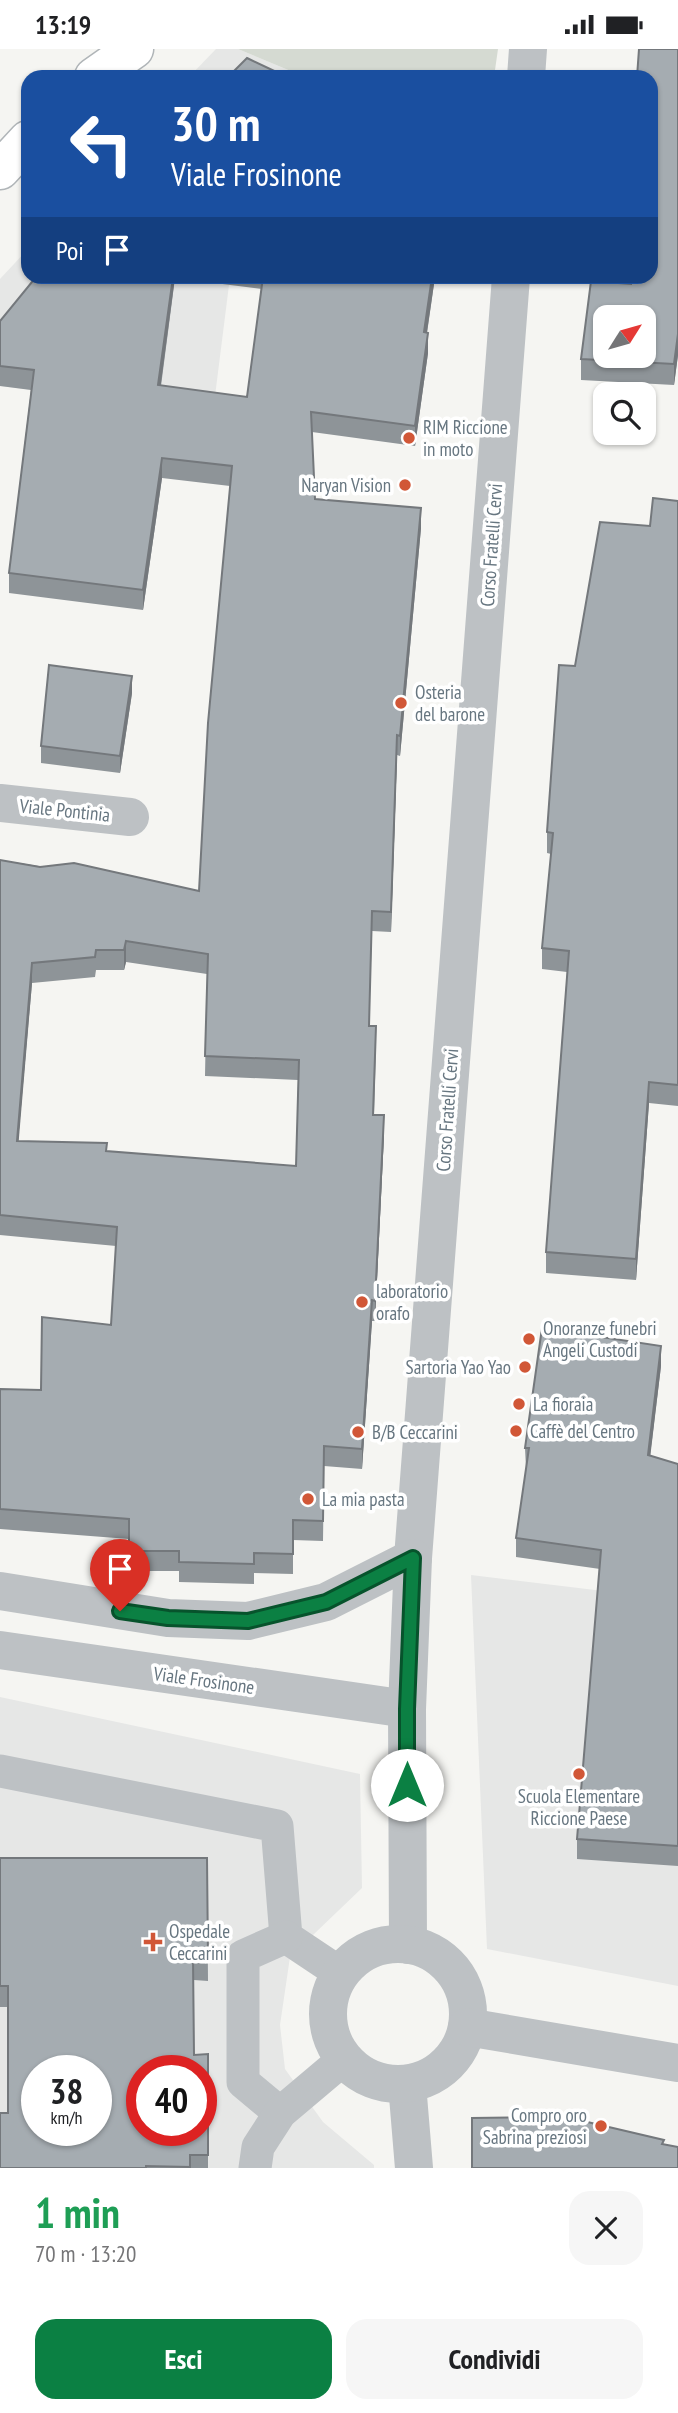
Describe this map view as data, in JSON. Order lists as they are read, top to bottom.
{
  "streets": {
    "street": ["Corso Fratelli Cervi", "Viale Pontinia", "Viale Frosinone"]
  },
  "crossings": [
    ["Corso Fratelli Cervi", "Viale Frosinone"]
  ],
  "places": {
    "other": [
      "RIM Riccione in moto",
      "Naryan Vision",
      "Osteria del barone",
      "laboratorio orafo",
      "Onoranze funebri Angeli Custodi",
      "Sartoria Yao Yao",
      "La fioraia",
      "Caffè del Centro",
      "B/B Ceccarini",
      "La mia pasta",
      "Scuola Elementare Riccione Paese",
      "Compro oro Sabrina preziosi"
    ],
    "health": ["Ospedale Ceccarini"]
  },
  "north": "top right",
  "page": {
    "status": "13:19",
    "turn": ["30 m", "Viale Frosinone"],
    "then": "Poi",
    "speed": "38 km/h",
    "limit": "40",
    "heading": ["1 min", "70 m · 13:20"],
    "buttons": ["Esci", "Condividi"]
  }
}
